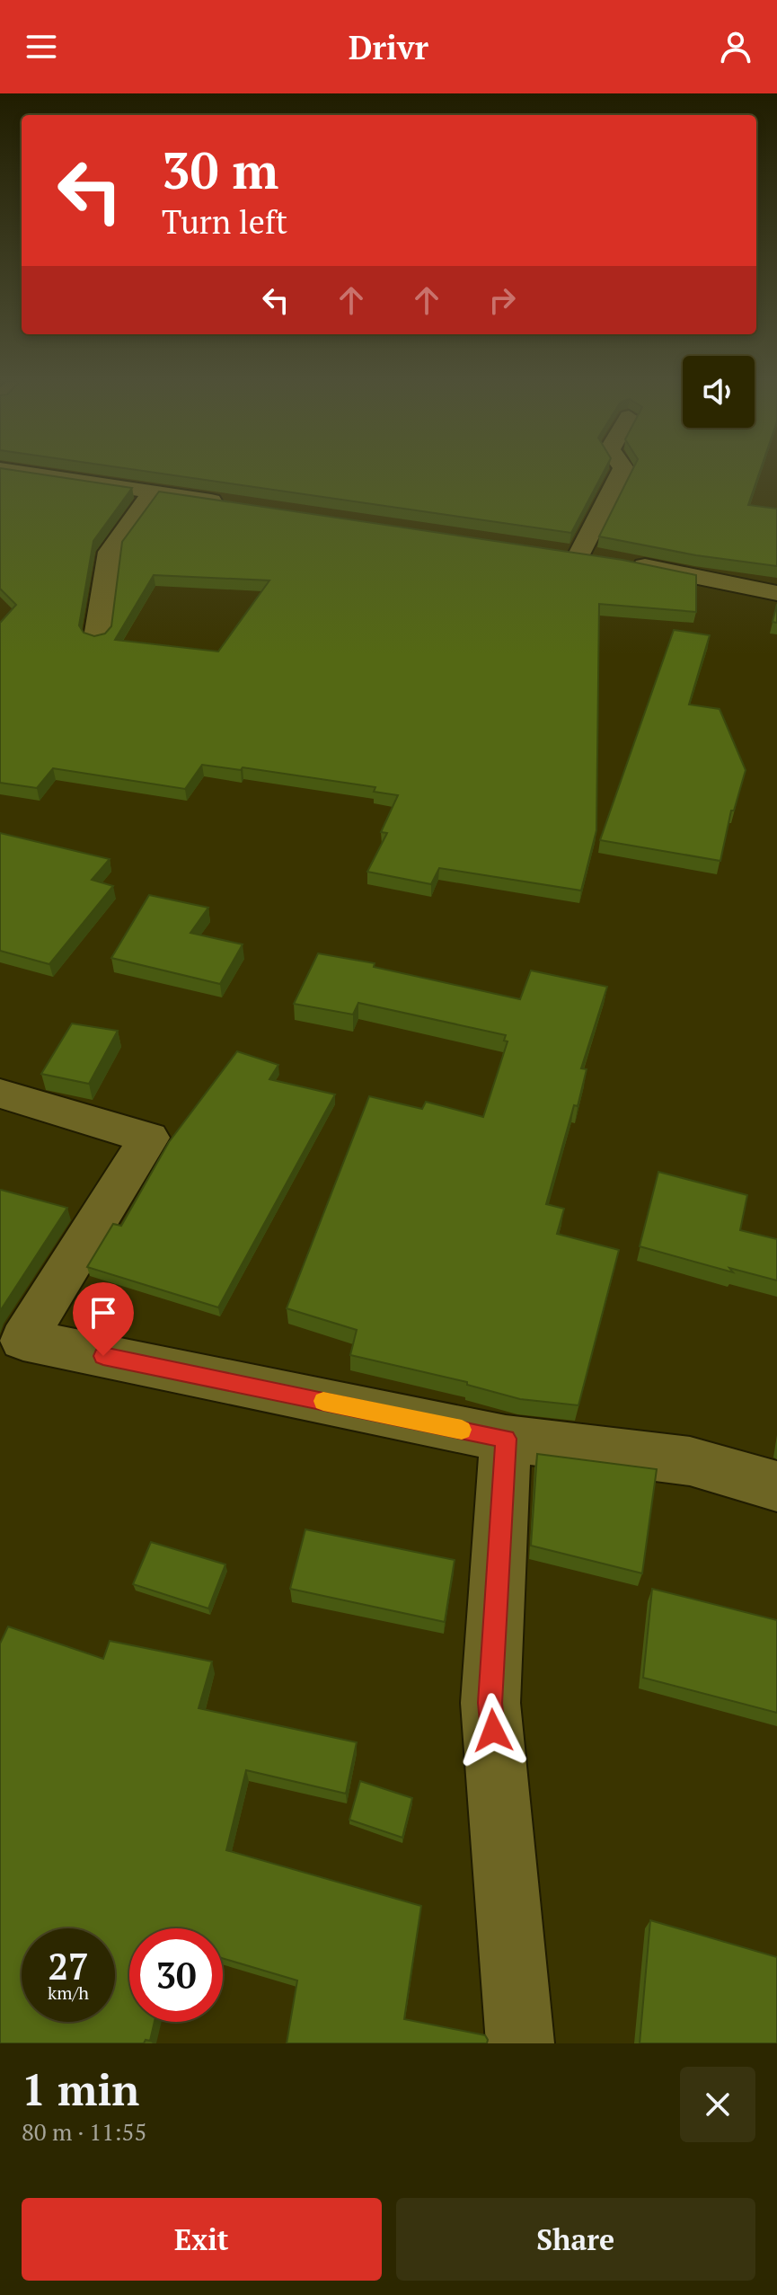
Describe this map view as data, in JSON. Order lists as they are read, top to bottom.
{
  "page": {
    "header": "Drivr",
    "turn": ["30 m", "Turn left"],
    "speed": "27 km/h",
    "limit": "30",
    "heading": ["1 min", "80 m · 11:55"],
    "buttons": ["Exit", "Share"]
  }
}
